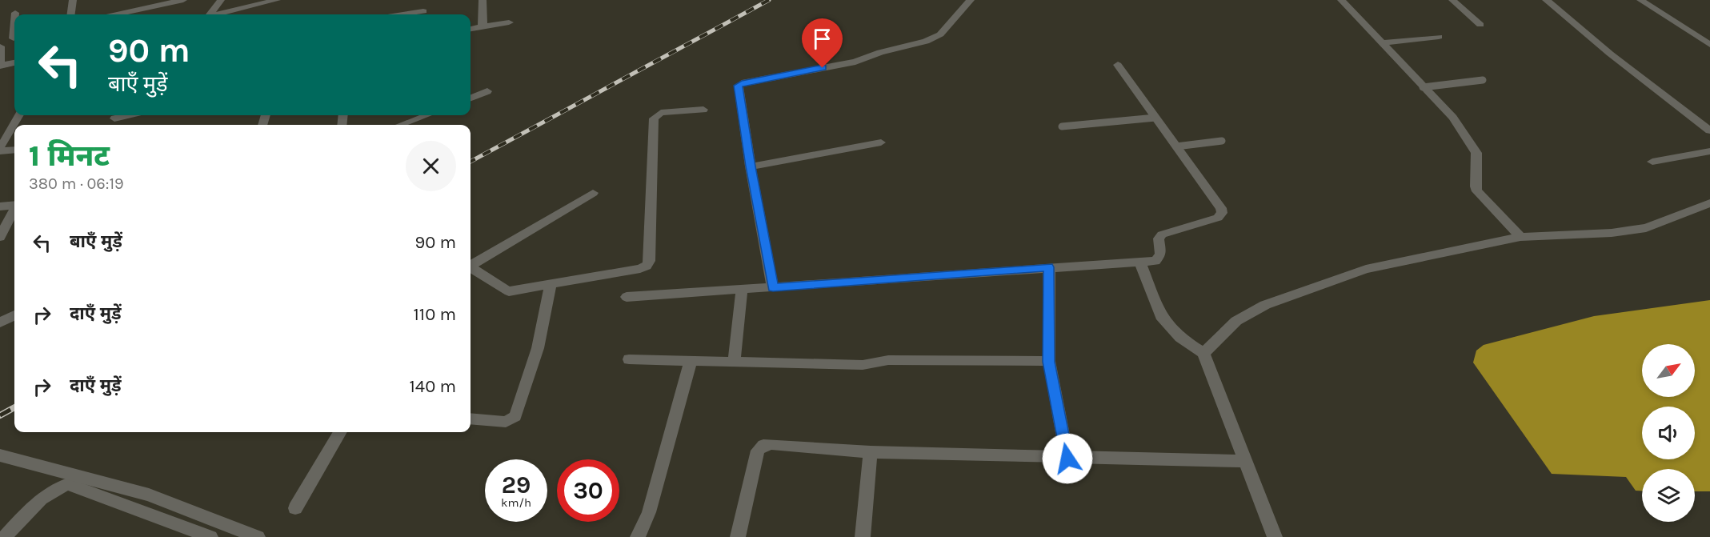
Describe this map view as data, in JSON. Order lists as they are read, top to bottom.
{
  "north": "top right",
  "page": {
    "turn": ["90 m", "बाएँ मुड़ें"],
    "heading": ["1 मिनट", "380 m · 06:19"],
    "list": [
      {
        "name": "बाएँ मुड़ें",
        "value": "90 m"
      },
      {
        "name": "दाएँ मुड़ें",
        "value": "110 m"
      },
      {
        "name": "दाएँ मुड़ें",
        "value": "140 m"
      }
    ],
    "speed": "29 km/h",
    "limit": "30"
  }
}
